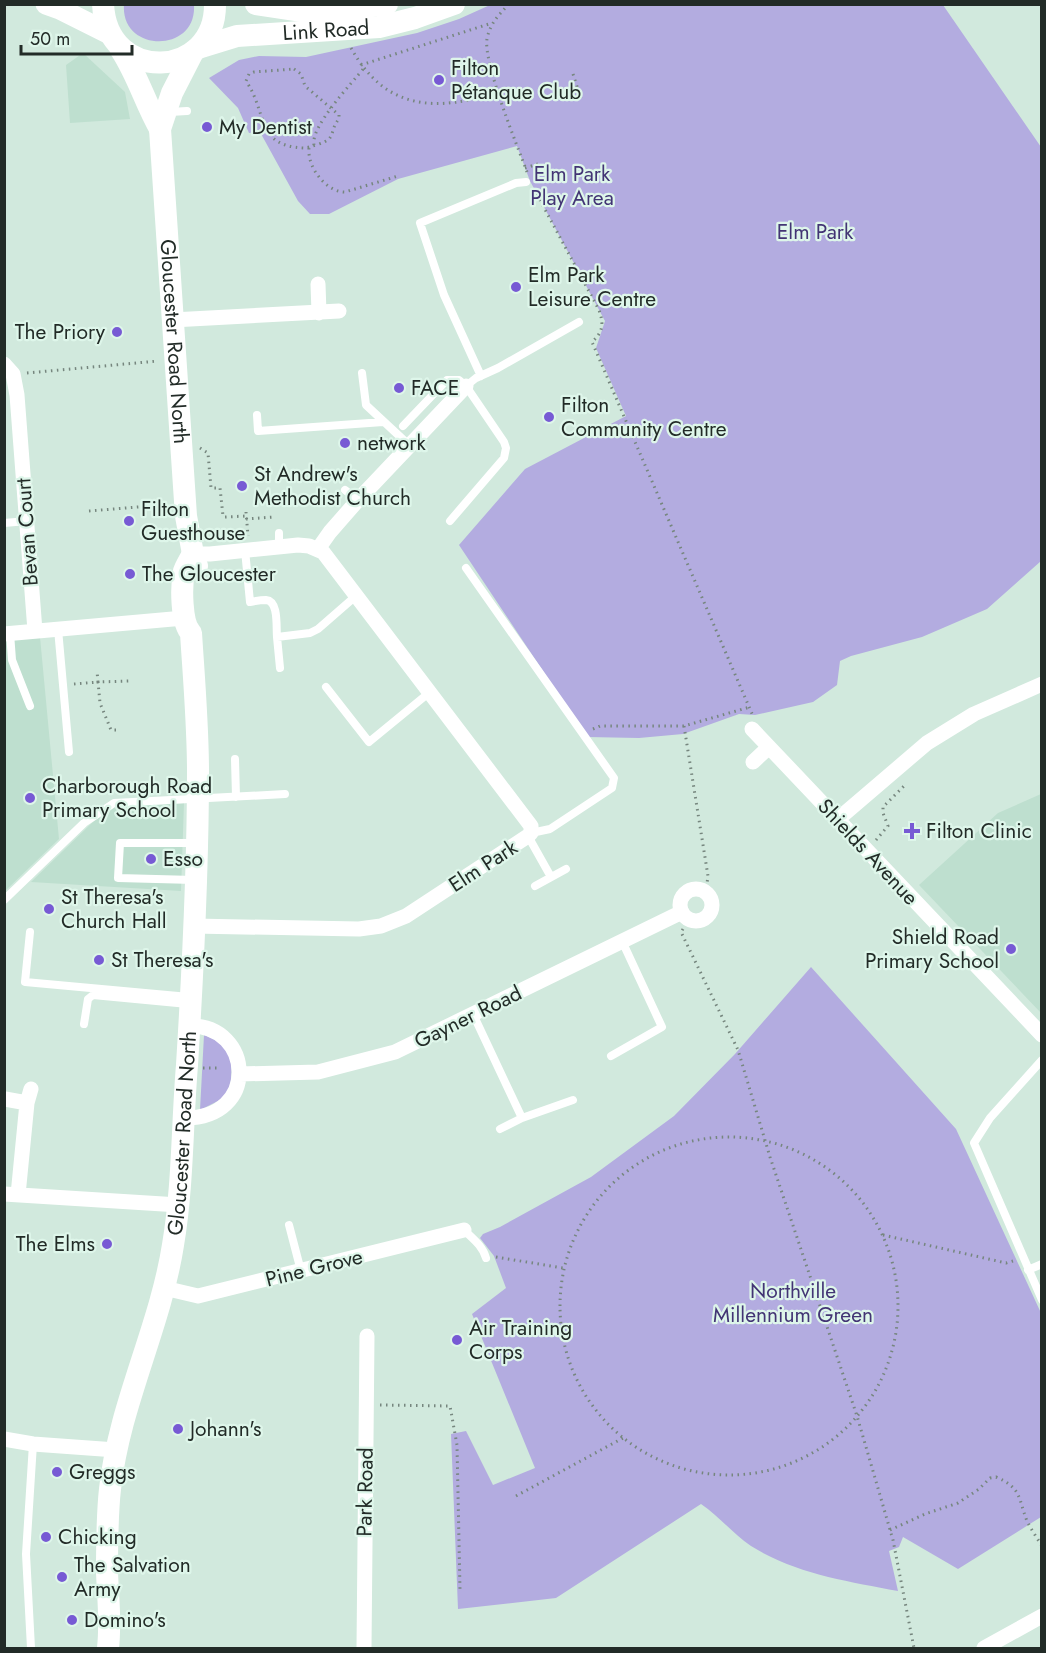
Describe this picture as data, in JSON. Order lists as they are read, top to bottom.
{
  "streets": {
    "main road": ["Link Road", "Gloucester Road North"],
    "street": [
      "Bevan Court",
      "Shields Avenue",
      "Elm Park",
      "Gayner Road",
      "Pine Grove",
      "Park Road"
    ]
  },
  "crossings": [
    ["Link Road", "Gloucester Road North"],
    ["Gloucester Road North", "Elm Park"],
    ["Gloucester Road North", "Pine Grove"]
  ],
  "parks": ["Elm Park Play Area", "Elm Park", "Northville Millennium Green"],
  "places": {
    "other": [
      "Filton Pétanque Club",
      "My Dentist",
      "Elm Park Leisure Centre",
      "The Priory",
      "FACE",
      "Filton Community Centre",
      "network",
      "St Andrew's Methodist Church",
      "Filton Guesthouse",
      "The Gloucester",
      "Charborough Road Primary School",
      "Esso",
      "St Theresa's Church Hall",
      "Shield Road Primary School",
      "St Theresa's",
      "The Elms",
      "Air Training Corps",
      "Johann's",
      "Greggs",
      "Chicking",
      "The Salvation Army",
      "Domino's"
    ],
    "health": ["Filton Clinic"]
  },
  "scale_bar": "50 m"
}
